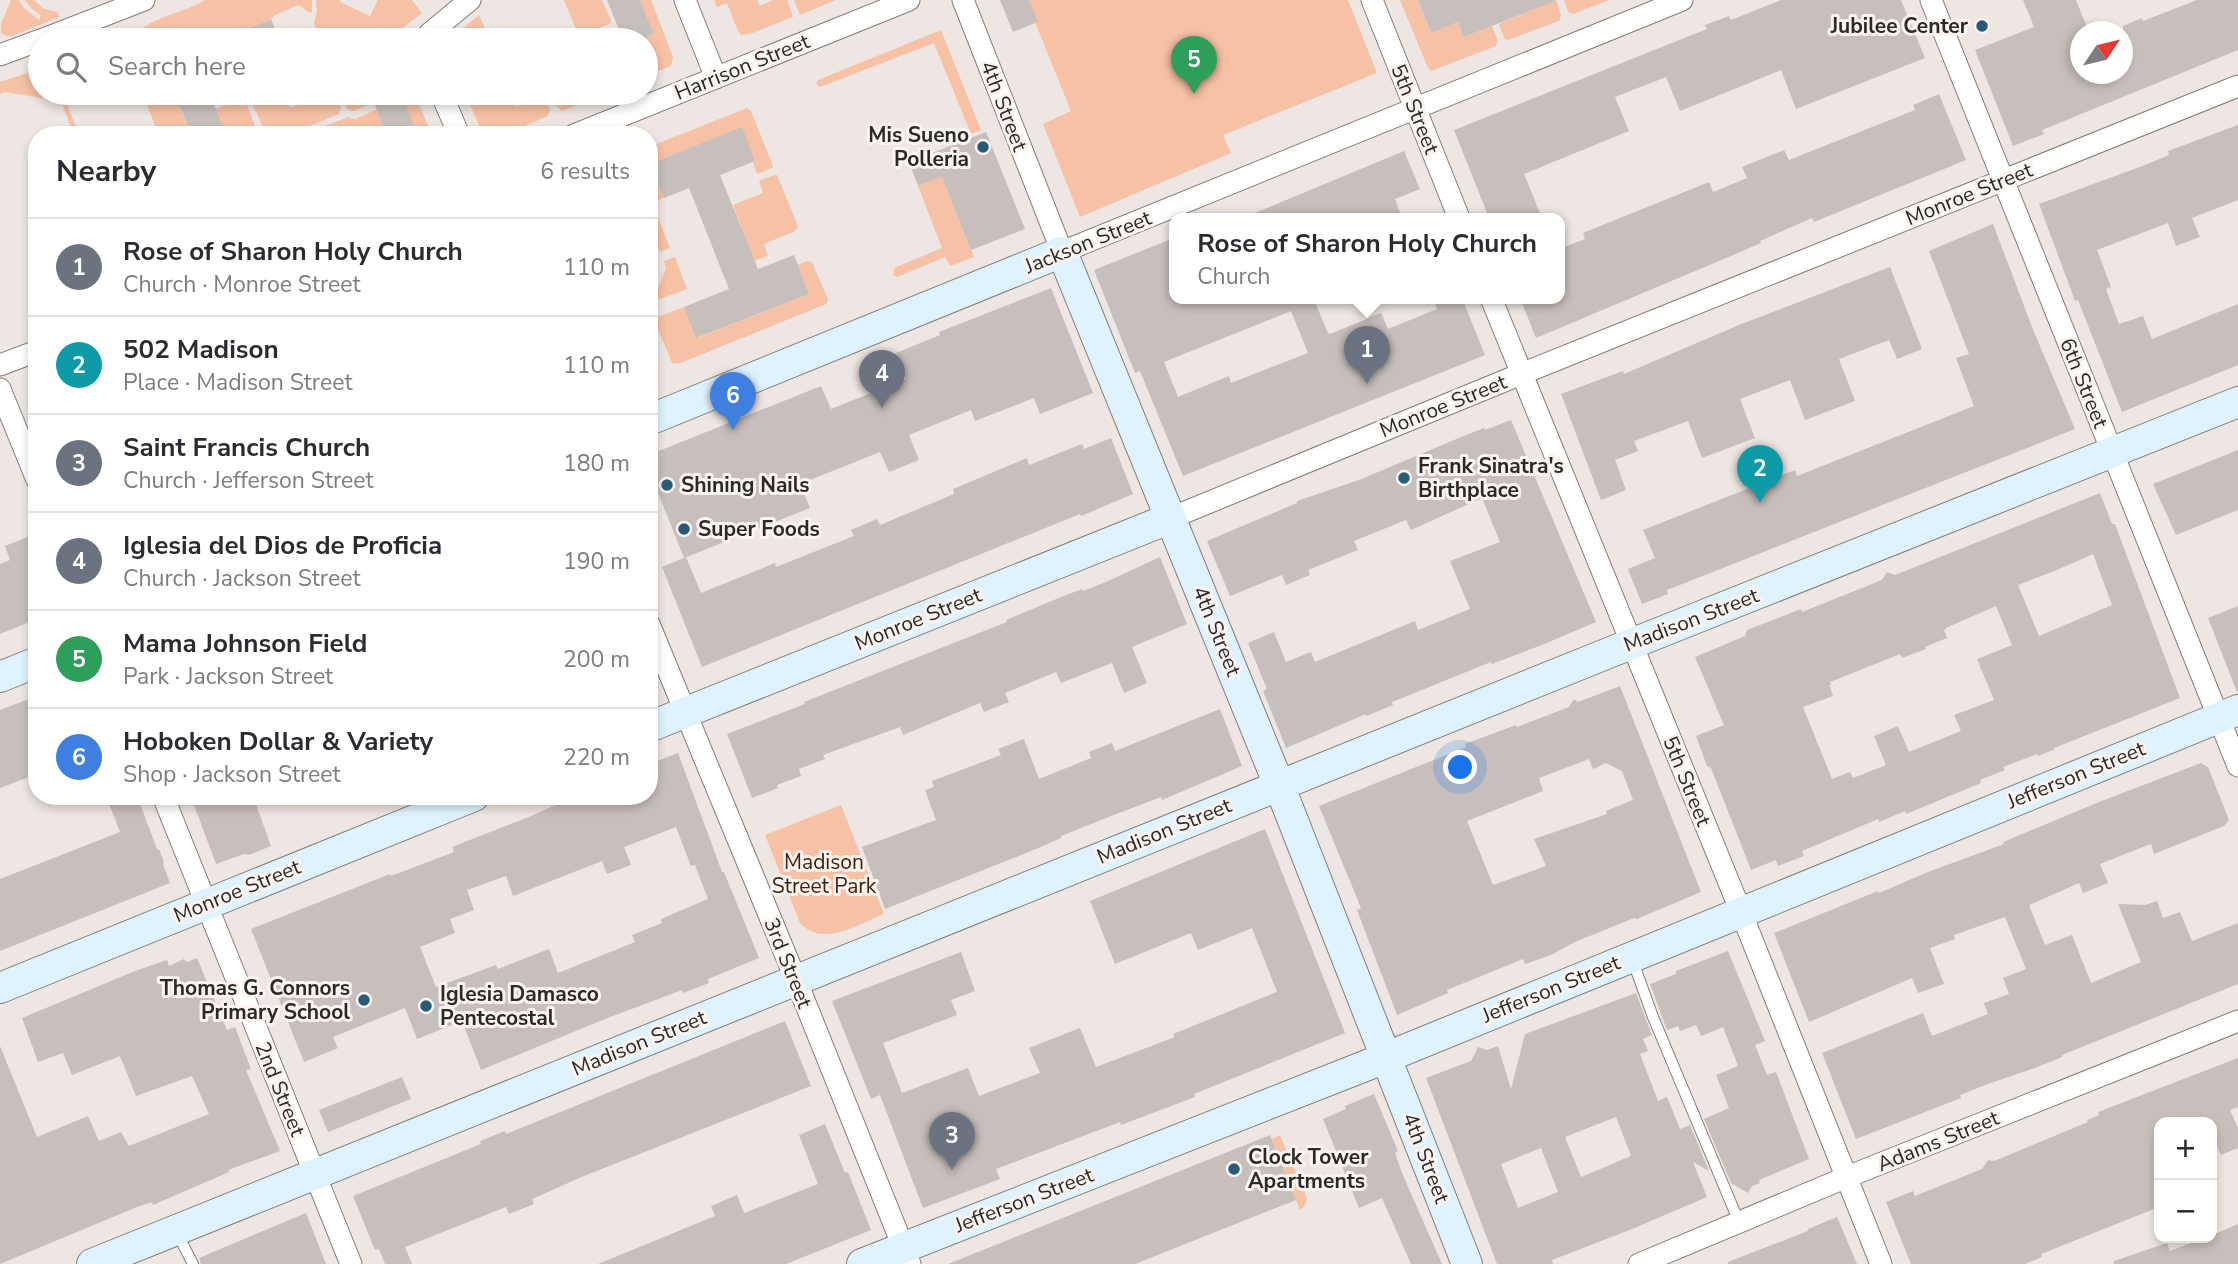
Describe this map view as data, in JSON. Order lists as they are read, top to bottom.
{
  "streets": {
    "street": [
      "Harrison Street",
      "4th Street",
      "5th Street",
      "Monroe Street",
      "Jackson Street",
      "6th Street",
      "Madison Street",
      "Jefferson Street",
      "3rd Street",
      "2nd Street",
      "Adams Street"
    ]
  },
  "crossings": [
    ["4th Street", "Monroe Street"],
    ["4th Street", "Jackson Street"],
    ["4th Street", "Madison Street"],
    ["4th Street", "Jefferson Street"],
    ["5th Street", "Monroe Street"],
    ["5th Street", "Jackson Street"],
    ["5th Street", "Madison Street"],
    ["5th Street", "Jefferson Street"],
    ["5th Street", "Adams Street"],
    ["Monroe Street", "6th Street"],
    ["Monroe Street", "3rd Street"],
    ["Monroe Street", "2nd Street"],
    ["6th Street", "Madison Street"],
    ["6th Street", "Jefferson Street"],
    ["Madison Street", "3rd Street"],
    ["Madison Street", "2nd Street"],
    ["Jefferson Street", "3rd Street"]
  ],
  "parks": ["Madison Street Park"],
  "places": [
    "Jubilee Center",
    "Mis Sueno Polleria",
    "Frank Sinatra's Birthplace",
    "Shining Nails",
    "Super Foods",
    "Thomas G. Connors Primary School",
    "Iglesia Damasco Pentecostal",
    "Clock Tower Apartments"
  ],
  "north": "top right",
  "page": {
    "search": "Search here",
    "pins": [
      "5",
      "1",
      "4",
      "6",
      "2",
      "3"
    ],
    "heading": ["Nearby", "6 results"],
    "popup": ["Rose of Sharon Holy Church", "Church"],
    "list": [
      {
        "mark": "1",
        "name": "Rose of Sharon Holy Church",
        "note": "Church · Monroe Street",
        "value": "110 m"
      },
      {
        "mark": "2",
        "name": "502 Madison",
        "note": "Place · Madison Street",
        "value": "110 m"
      },
      {
        "mark": "3",
        "name": "Saint Francis Church",
        "note": "Church · Jefferson Street",
        "value": "180 m"
      },
      {
        "mark": "4",
        "name": "Iglesia del Dios de Proficia",
        "note": "Church · Jackson Street",
        "value": "190 m"
      },
      {
        "mark": "5",
        "name": "Mama Johnson Field",
        "note": "Park · Jackson Street",
        "value": "200 m"
      },
      {
        "mark": "6",
        "name": "Hoboken Dollar & Variety",
        "note": "Shop · Jackson Street",
        "value": "220 m"
      }
    ],
    "map_buttons": ["+", "−"]
  }
}
